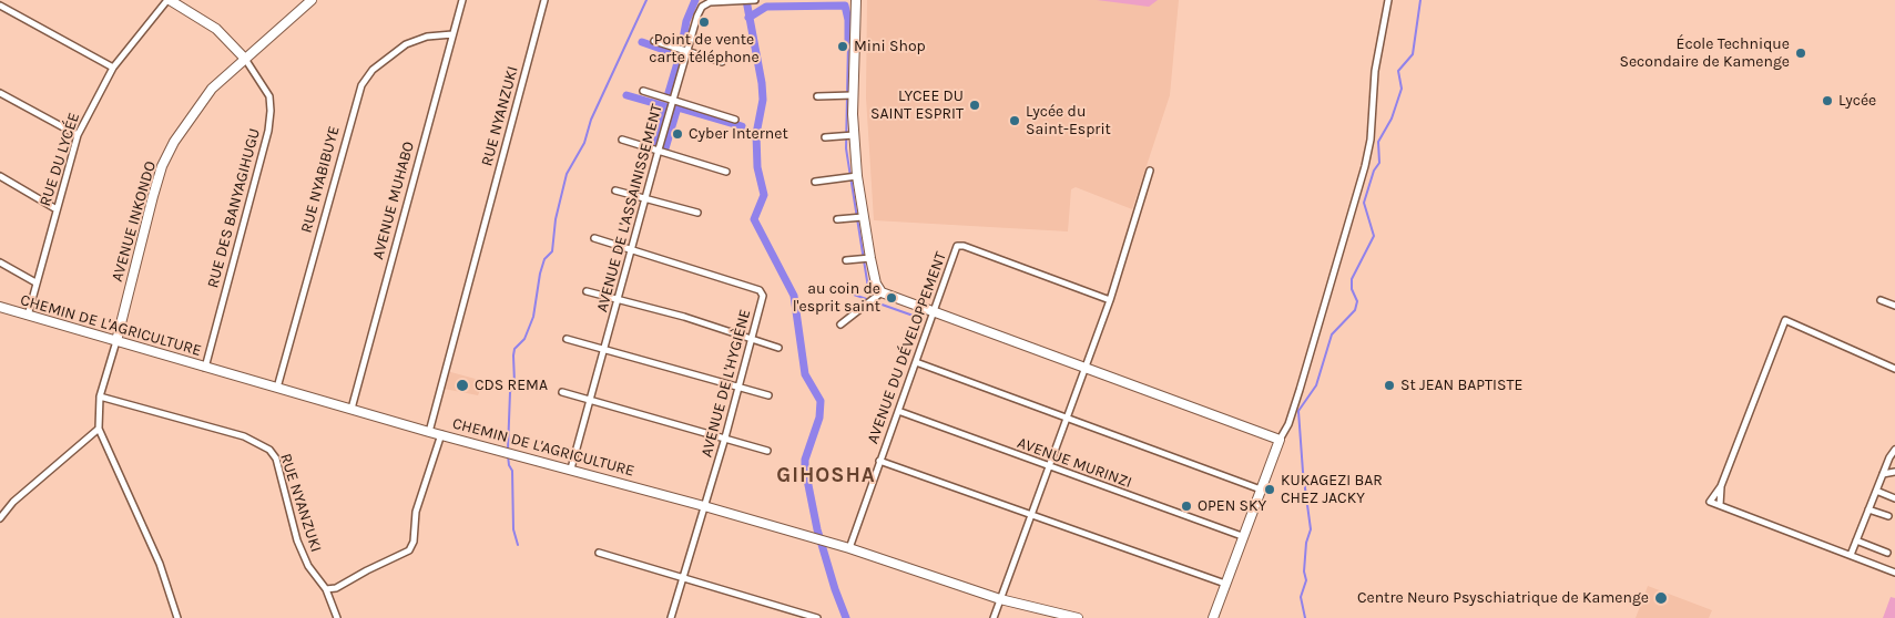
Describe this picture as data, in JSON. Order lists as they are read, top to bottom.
{
  "streets": {
    "street": [
      "RUE NYANZUKI",
      "RUE DU LYCÉE",
      "RUE NYABIBUYE",
      "AVENUE MUHABO",
      "RUE DES BANYAGIHUGU",
      "AVENUE DE L'ASSAINISSEMENT",
      "AVENUE INKONDO",
      "CHEMIN DE L'AGRICULTURE",
      "AVENUE DU DÉVELOPPEMENT",
      "AVENUE DE L'HYGIÈNE",
      "AVENUE MURINZI"
    ]
  },
  "crossings": [
    ["RUE NYANZUKI", "CHEMIN DE L'AGRICULTURE"],
    ["RUE DU LYCÉE", "CHEMIN DE L'AGRICULTURE"],
    ["RUE NYABIBUYE", "AVENUE MUHABO"],
    ["RUE NYABIBUYE", "CHEMIN DE L'AGRICULTURE"],
    ["AVENUE MUHABO", "CHEMIN DE L'AGRICULTURE"],
    ["RUE DES BANYAGIHUGU", "AVENUE INKONDO"],
    ["RUE DES BANYAGIHUGU", "CHEMIN DE L'AGRICULTURE"],
    ["AVENUE DE L'ASSAINISSEMENT", "CHEMIN DE L'AGRICULTURE"],
    ["AVENUE DE L'ASSAINISSEMENT", "AVENUE DE L'HYGIÈNE"],
    ["AVENUE INKONDO", "CHEMIN DE L'AGRICULTURE"],
    ["CHEMIN DE L'AGRICULTURE", "AVENUE DU DÉVELOPPEMENT"],
    ["CHEMIN DE L'AGRICULTURE", "AVENUE DE L'HYGIÈNE"],
    ["AVENUE DU DÉVELOPPEMENT", "AVENUE MURINZI"]
  ],
  "districts": ["GIHOSHA"],
  "places": [
    "Point de vente carte téléphone",
    "Mini Shop",
    "École Technique Secondaire de Kamenge",
    "Lycée",
    "LYCEE DU SAINT ESPRIT",
    "Lycée du Saint-Esprit",
    "Cyber Internet",
    "au coin de l'esprit saint",
    "CDS REMA",
    "St JEAN BAPTISTE",
    "KUKAGEZI BAR CHEZ JACKY",
    "OPEN SKY",
    "Centre Neuro Psyschiatrique de Kamenge"
  ]
}
